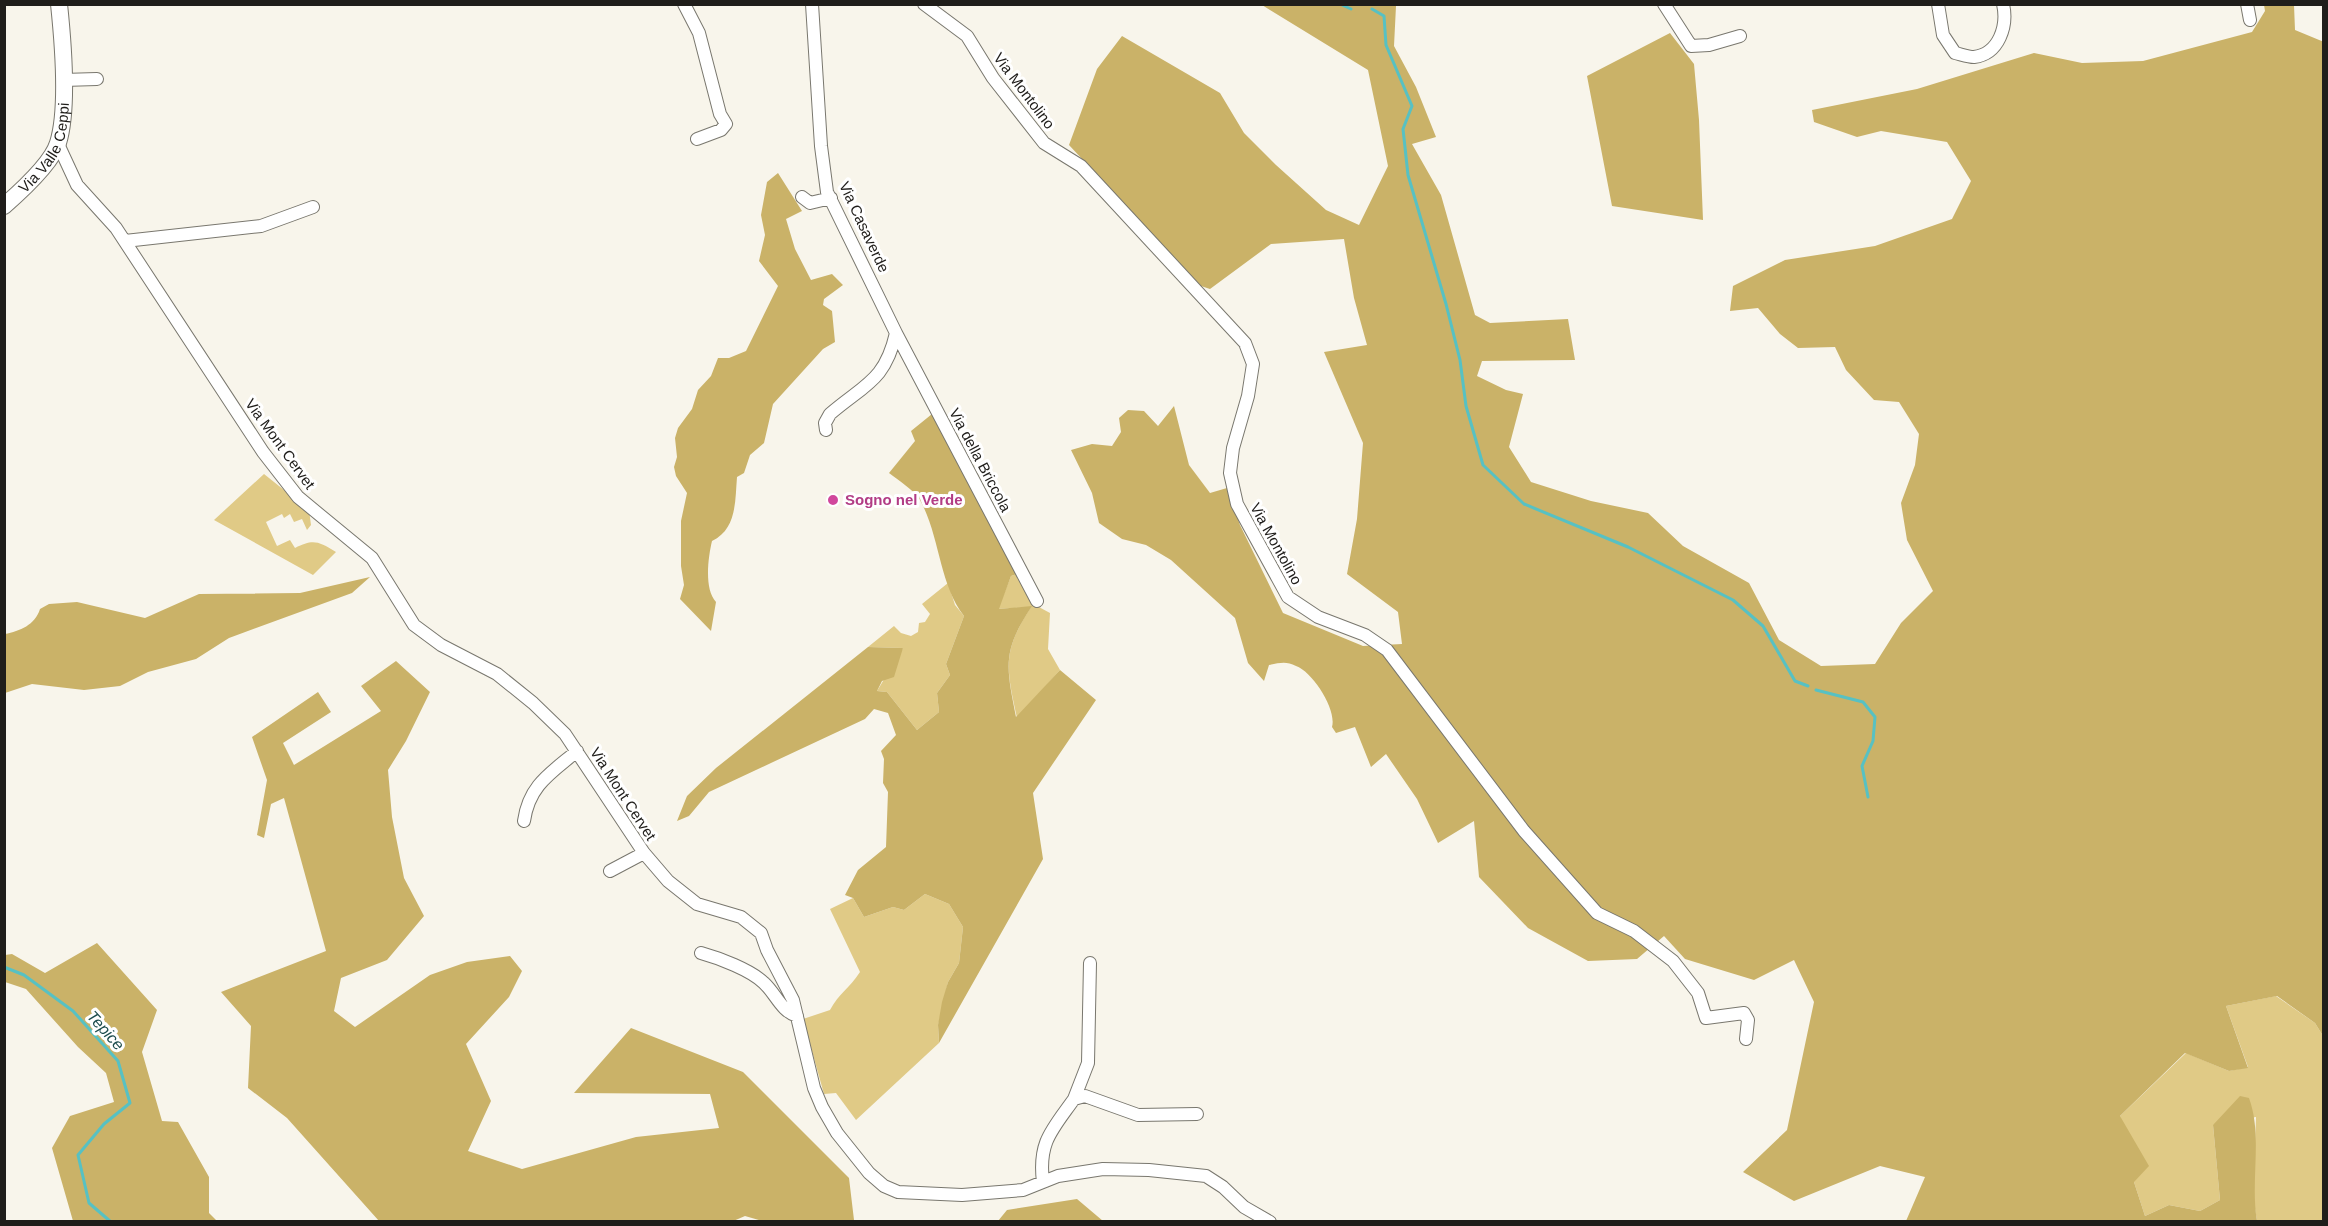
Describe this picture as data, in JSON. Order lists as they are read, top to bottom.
{
  "streets": {
    "street": [
      "Via Montolino",
      "Via Valle Ceppi",
      "Via Casaverde",
      "Via Mont Cervet",
      "Via della Briccola"
    ]
  },
  "crossings": [
    ["Via Valle Ceppi", "Via Mont Cervet"],
    ["Via Casaverde", "Via della Briccola"]
  ],
  "water": ["Tepice"],
  "places": ["Sogno nel Verde"]
}
